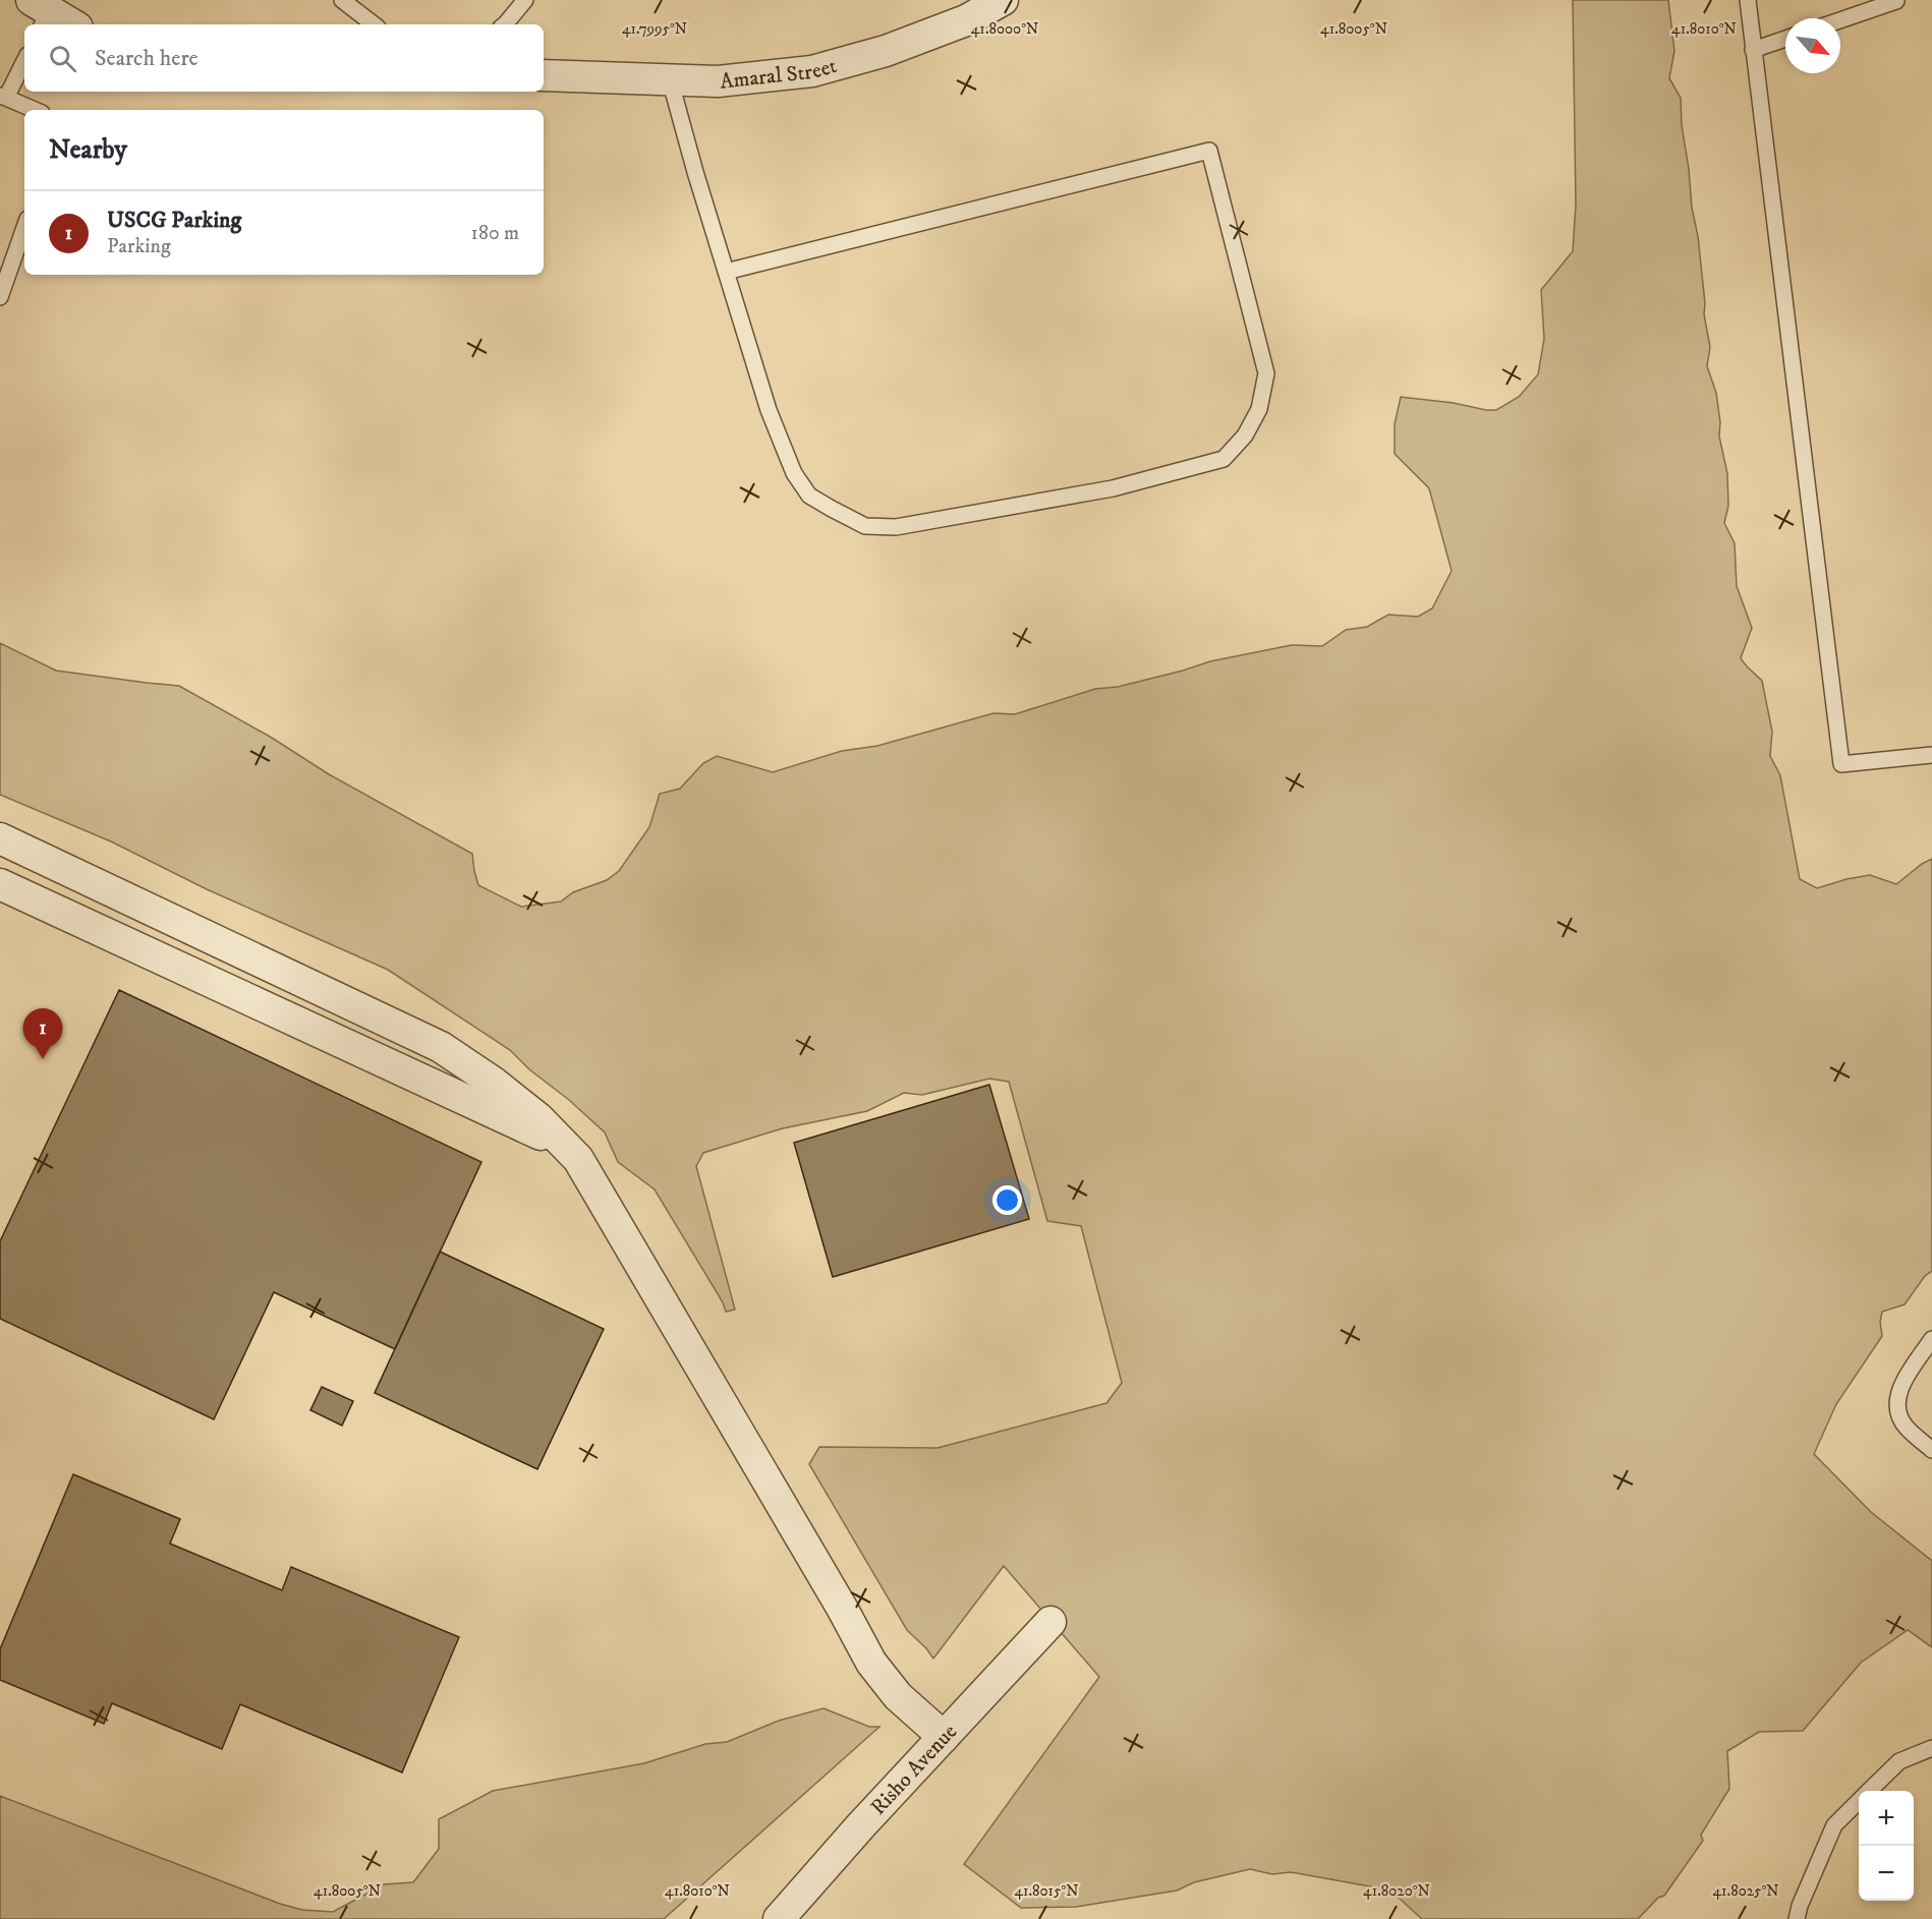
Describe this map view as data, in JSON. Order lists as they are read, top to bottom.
{
  "streets": {
    "street": ["Amaral Street", "Risho Avenue"]
  },
  "north": "bottom right",
  "page": {
    "search": "Search here",
    "heading": "Nearby",
    "list": [
      {
        "mark": "1",
        "name": "USCG Parking",
        "note": "Parking",
        "value": "180 m"
      }
    ],
    "pins": "1",
    "map_buttons": ["+", "−"]
  },
  "coordinates": [
    "41.7995°N",
    "41.8000°N",
    "41.8005°N",
    "41.8010°N",
    "41.8015°N",
    "41.8020°N",
    "41.8025°N"
  ]
}
